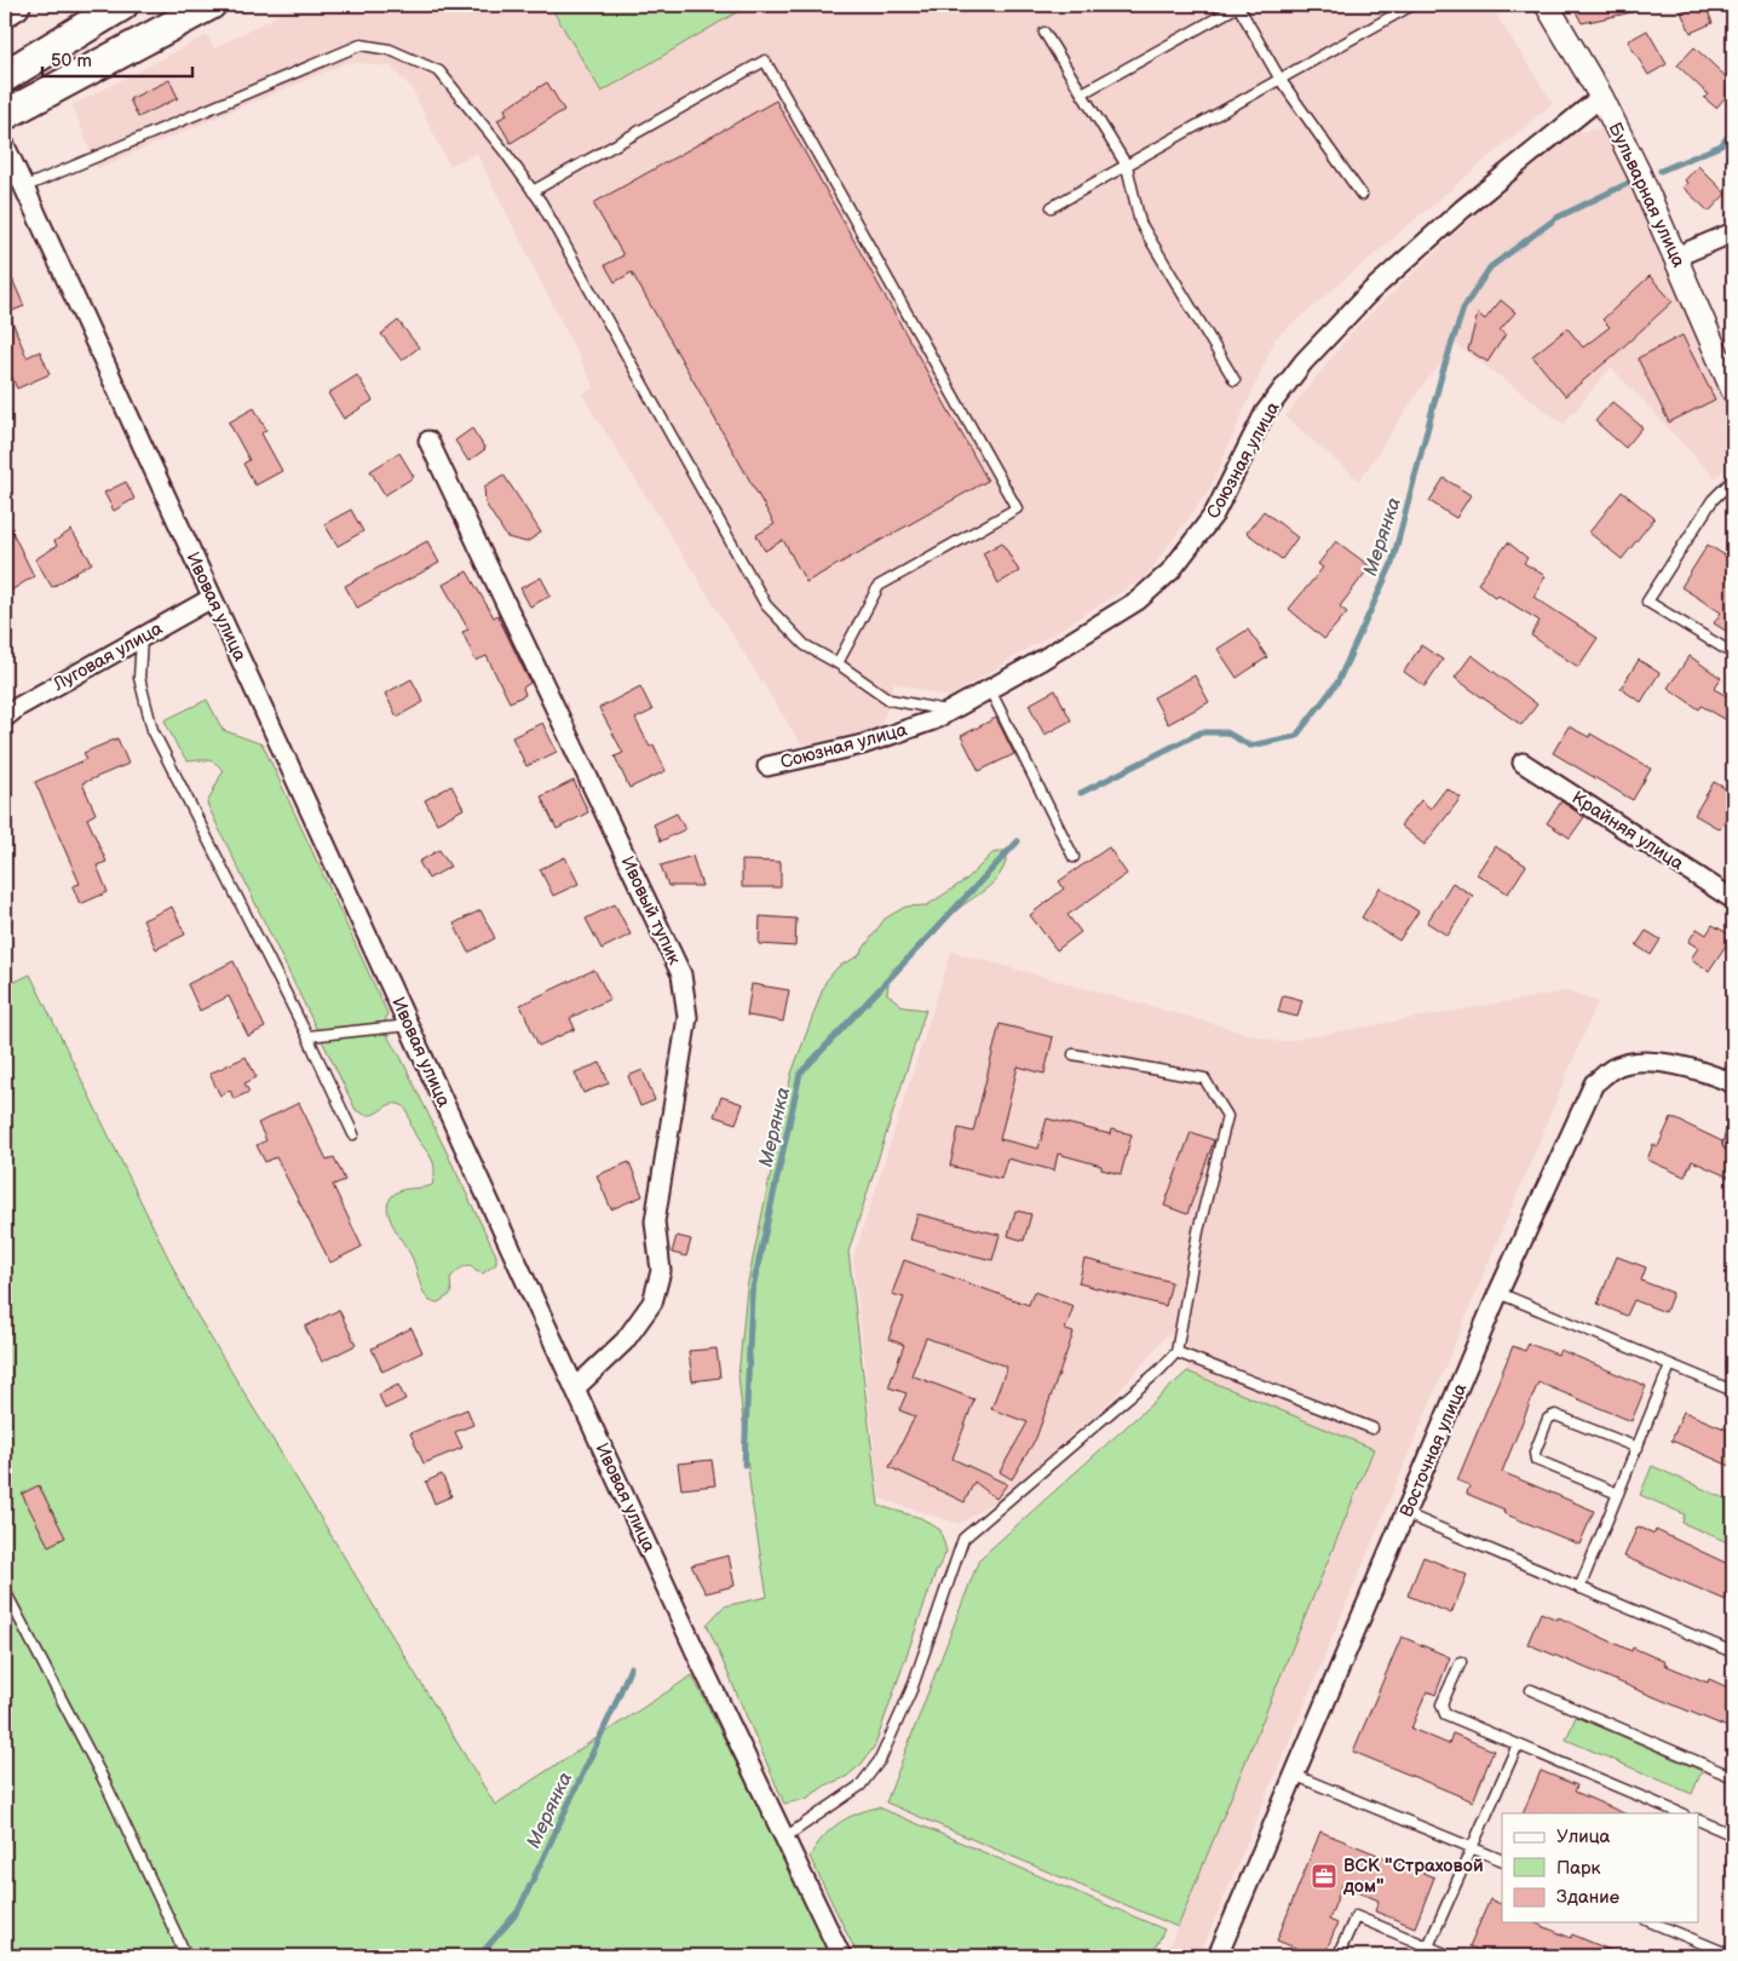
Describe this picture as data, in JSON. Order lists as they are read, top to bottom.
{
  "streets": {
    "street": [
      "Бульварная улица",
      "Союзная улица",
      "Ивовая улица",
      "Луговая улица",
      "Крайняя улица",
      "Ивовый тупик",
      "Восточная улица"
    ]
  },
  "crossings": [
    ["Бульварная улица", "Союзная улица"],
    ["Ивовая улица", "Луговая улица"],
    ["Ивовая улица", "Ивовый тупик"]
  ],
  "water": ["Мерянка"],
  "places": {
    "office": ["ВСК \"Страховой дом\""]
  },
  "legend": ["Улица", "Парк", "Здание"],
  "scale_bar": "50 m"
}
